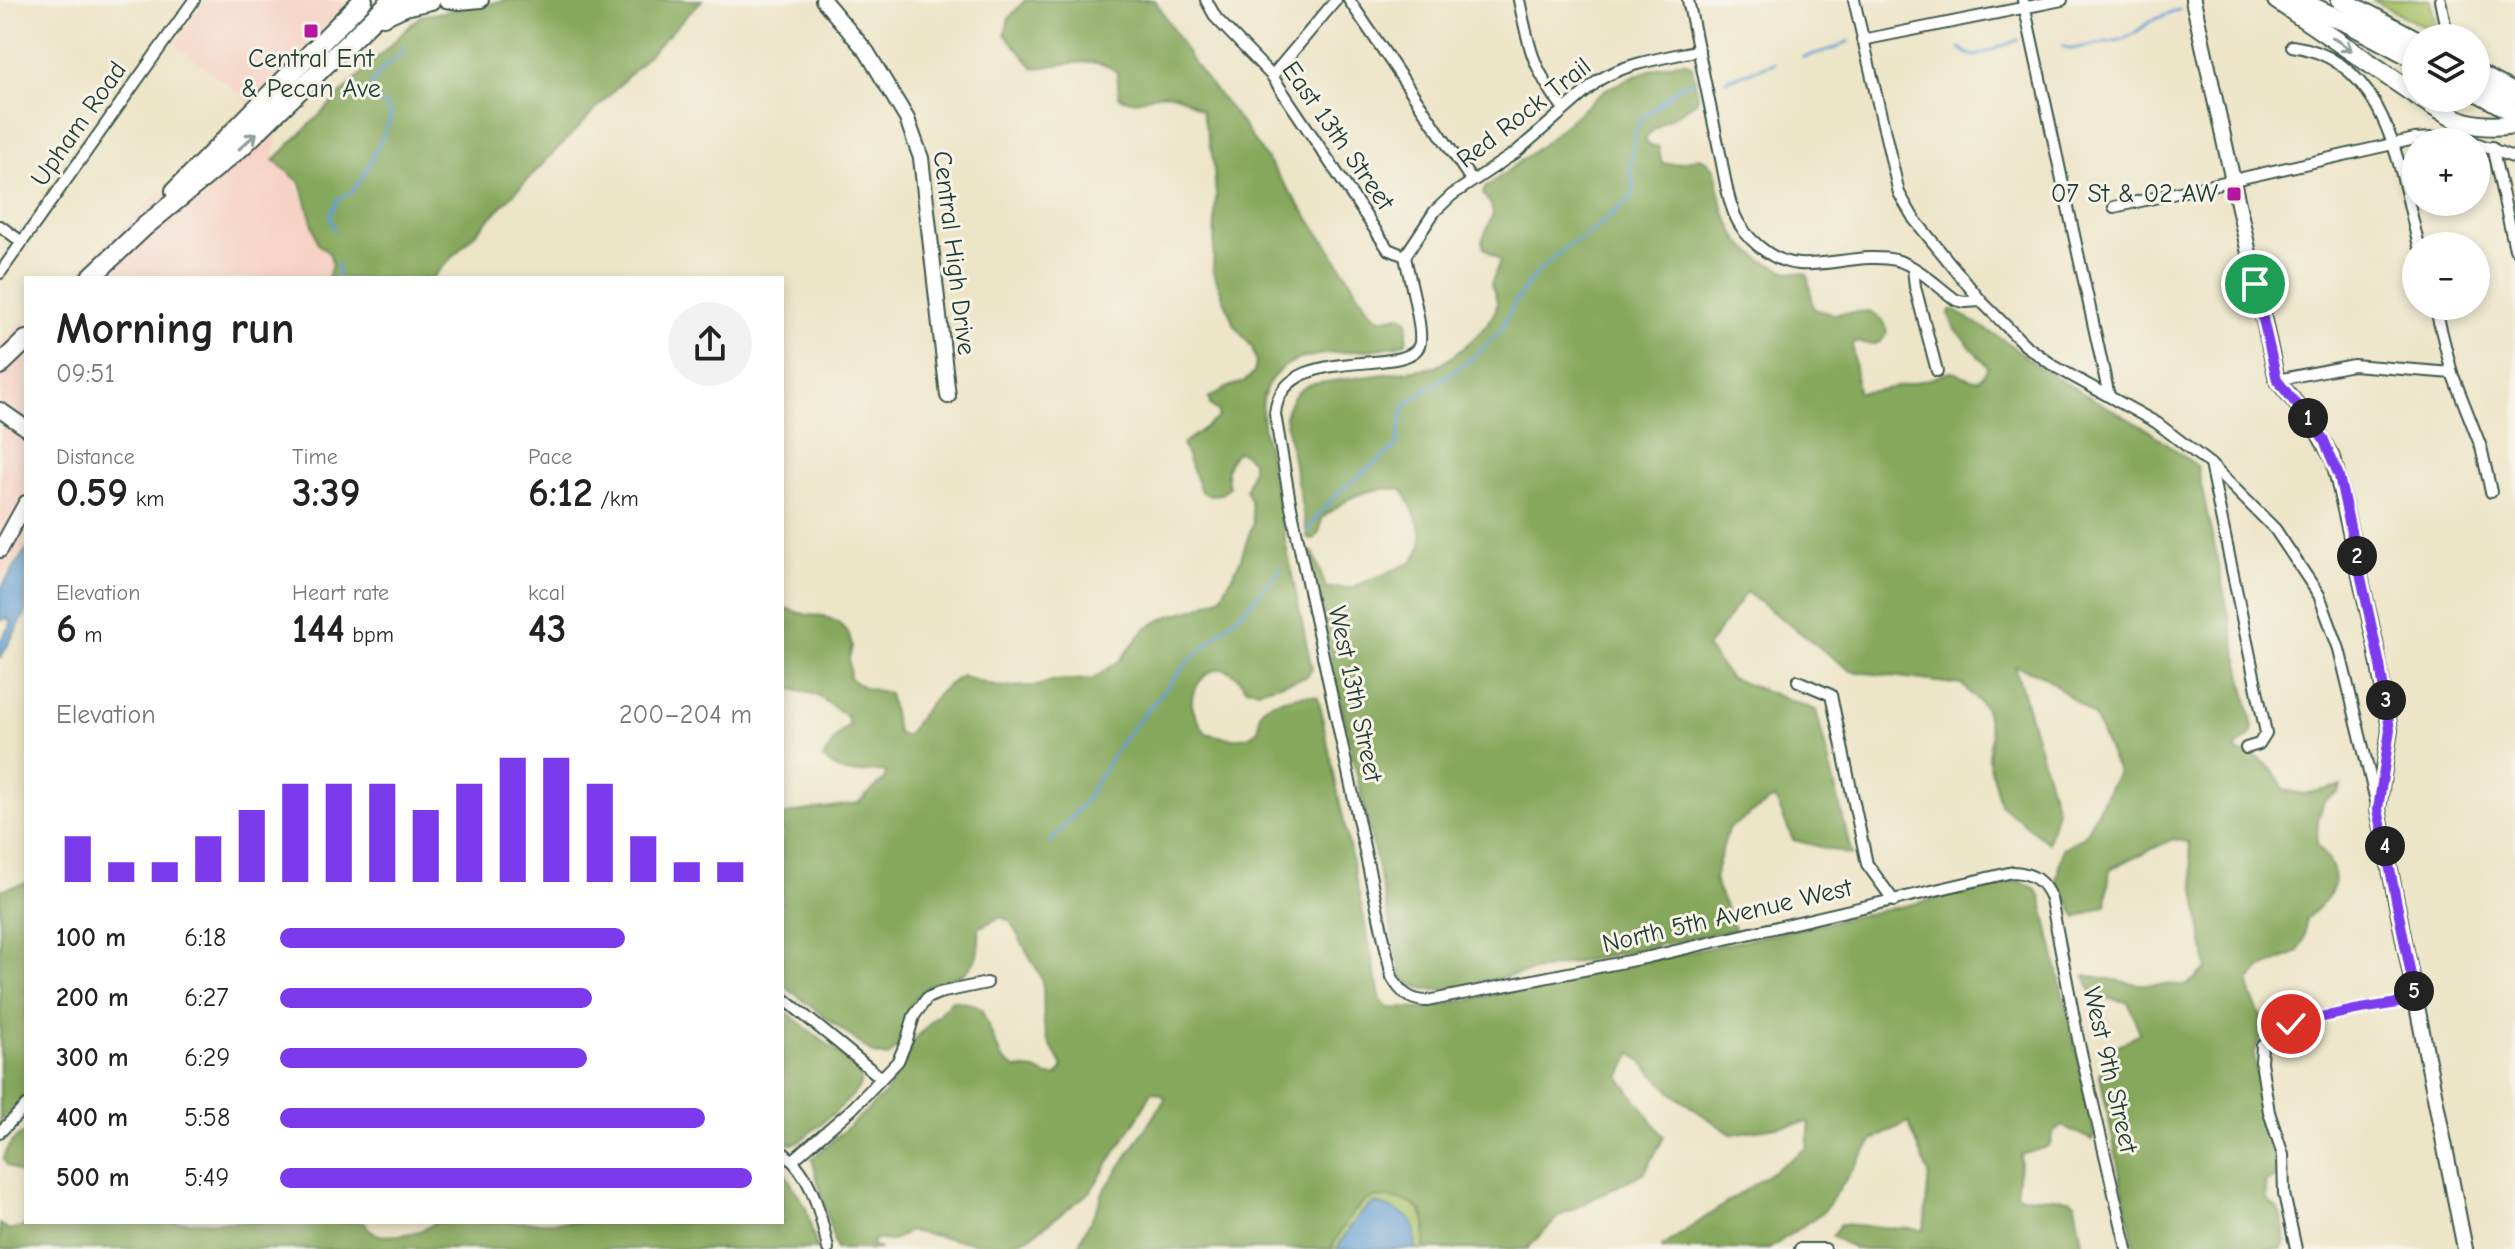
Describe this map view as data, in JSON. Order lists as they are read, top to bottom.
{
  "streets": {
    "street": [
      "Red Rock Trail",
      "Upham Road",
      "East 13th Street",
      "Central High Drive",
      "West 13th Street",
      "North 5th Avenue West",
      "West 9th Street"
    ]
  },
  "crossings": [
    ["Red Rock Trail", "East 13th Street"],
    ["Red Rock Trail", "West 13th Street"],
    ["East 13th Street", "West 13th Street"],
    ["West 13th Street", "North 5th Avenue West"],
    ["North 5th Avenue West", "West 9th Street"]
  ],
  "places": {
    "transit": ["Central Ent & Pecan Ave", "07 St & 02 AW"]
  },
  "page": {
    "map_buttons": ["+", "−"],
    "heading": ["Morning run", "09:51"],
    "pins": [
      "1",
      "2",
      "3",
      "4",
      "5"
    ],
    "stats": [
      ["Distance", "0.59 km"],
      ["Time", "3:39"],
      ["Pace", "6:12 /km"],
      ["Elevation", "6 m"],
      ["Heart rate", "144 bpm"],
      ["kcal", "43"]
    ],
    "chart": ["Elevation", "200–204 m"],
    "list": [
      {
        "name": "100 m",
        "note": "6:18"
      },
      {
        "name": "200 m",
        "note": "6:27"
      },
      {
        "name": "300 m",
        "note": "6:29"
      },
      {
        "name": "400 m",
        "note": "5:58"
      },
      {
        "name": "500 m",
        "note": "5:49"
      }
    ]
  }
}
